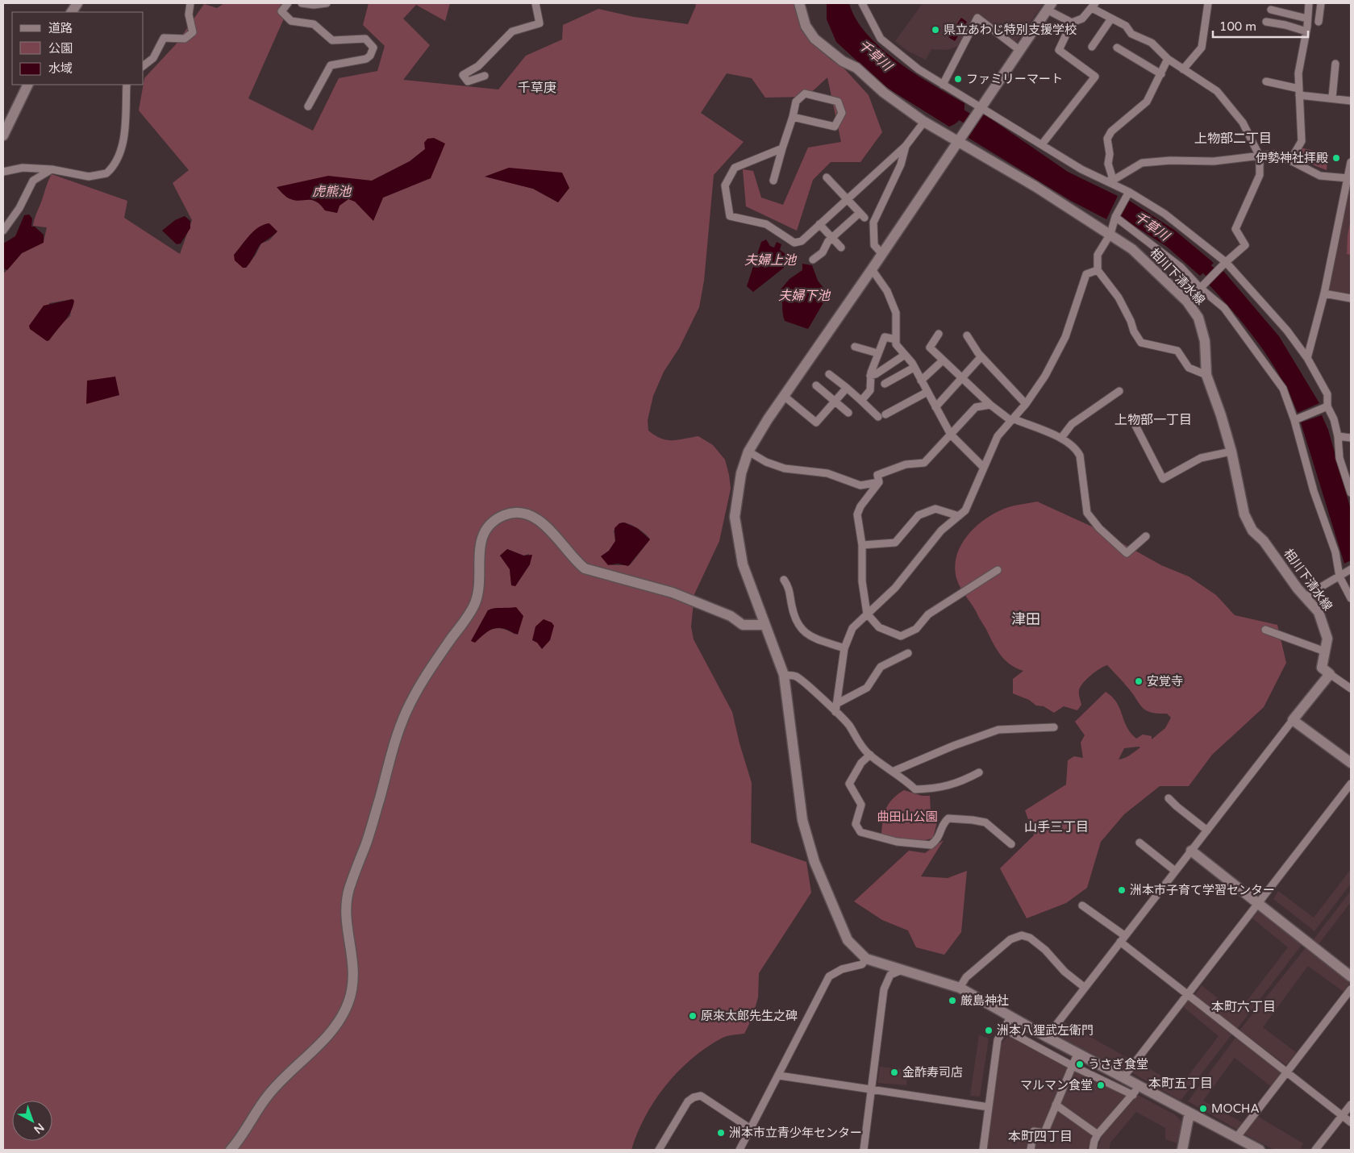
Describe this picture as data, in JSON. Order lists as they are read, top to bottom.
{
  "streets": {
    "street": ["相川下清水線"]
  },
  "districts": [
    "千草庚",
    "上物部二丁目",
    "上物部一丁目",
    "津田",
    "山手三丁目",
    "本町六丁目",
    "本町五丁目",
    "本町四丁目"
  ],
  "water": [
    "千草川",
    "虎熊池",
    "夫婦上池",
    "夫婦下池"
  ],
  "parks": ["曲田山公園"],
  "places": [
    "県立あわじ特別支援学校",
    "ファミリーマート",
    "伊勢神社拝殿",
    "安覚寺",
    "洲本市子育て学習センター",
    "厳島神社",
    "原來太郎先生之碑",
    "洲本八狸武左衛門",
    "うさぎ食堂",
    "金酢寿司店",
    "マルマン食堂",
    "MOCHA",
    "洲本市立青少年センター"
  ],
  "legend": ["道路", "公園", "水域"],
  "scale_bar": "100 m",
  "north": "bottom right"
}
